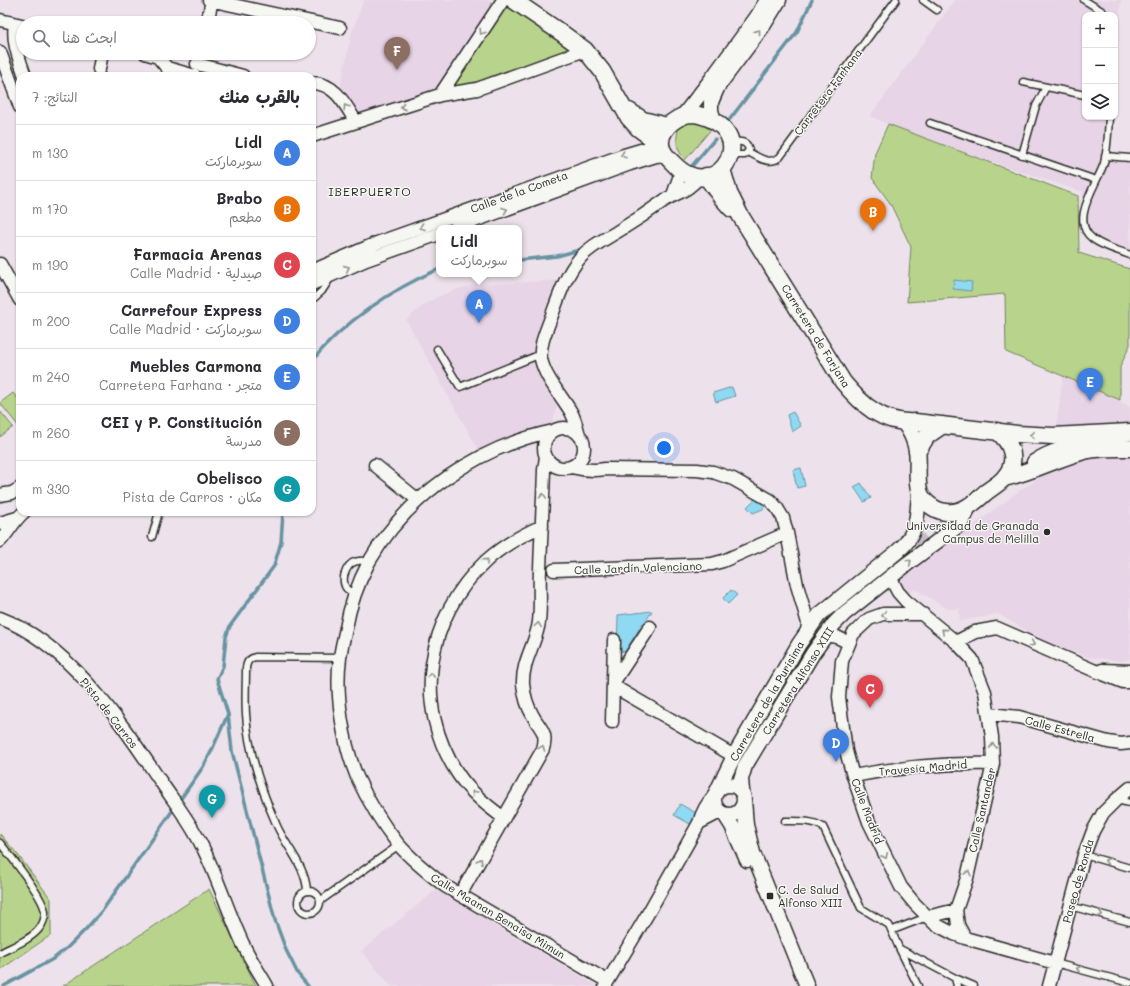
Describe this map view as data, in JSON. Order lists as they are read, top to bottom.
{
  "streets": {
    "main road": ["Carretera de Farjana"],
    "street": [
      "Calle de la Cometa",
      "Calle Jardín Valenciano",
      "Carretera Alfonso XIII",
      "Carretera de la Purísima",
      "Pista de Carros",
      "Calle Estrella",
      "Travesía Madrid",
      "Calle Santander",
      "Calle Madrid",
      "Paseo de Ronda",
      "Calle Maanan Benaisa Mimun"
    ],
    "lane": ["Carretera Farhana"]
  },
  "crossings": [
    ["Carretera Farhana", "Calle de la Cometa"],
    ["Carretera Farhana", "Carretera de Farjana"],
    ["Calle de la Cometa", "Carretera de Farjana"],
    ["Carretera de Farjana", "Carretera Alfonso XIII"],
    ["Carretera Alfonso XIII", "Carretera de la Purísima"],
    ["Carretera Alfonso XIII", "Calle Santander"],
    ["Carretera de la Purísima", "Calle Maanan Benaisa Mimun"],
    ["Calle Estrella", "Calle Santander"],
    ["Travesía Madrid", "Calle Santander"],
    ["Travesía Madrid", "Calle Madrid"],
    ["Calle Santander", "Calle Madrid"],
    ["Calle Madrid", "Paseo de Ronda"]
  ],
  "one_way": ["Calle Santander"],
  "districts": ["IBERPUERTO"],
  "places": {
    "other": ["Universidad de Granada Campus de Melilla"],
    "transit": ["C. de Salud Alfonso XIII"]
  },
  "page": {
    "map_buttons": ["+", "−"],
    "search": "ابحث هنا",
    "pins": [
      "F",
      "B",
      "A",
      "E",
      "C",
      "D",
      "G"
    ],
    "heading": ["بالقرب منك", "النتائج: 7"],
    "list": [
      {
        "mark": "A",
        "name": "Lidl",
        "note": "سوبرماركت",
        "value": "130 m"
      },
      {
        "mark": "B",
        "name": "Brabo",
        "note": "مطعم",
        "value": "170 m"
      },
      {
        "mark": "C",
        "name": "Farmacia Arenas",
        "note": "صيدلية · Calle Madrid",
        "value": "190 m"
      },
      {
        "mark": "D",
        "name": "Carrefour Express",
        "note": "سوبرماركت · Calle Madrid",
        "value": "200 m"
      },
      {
        "mark": "E",
        "name": "Muebles Carmona",
        "note": "متجر · Carretera Farhana",
        "value": "240 m"
      },
      {
        "mark": "F",
        "name": "CEI y P. Constitución",
        "note": "مدرسة",
        "value": "260 m"
      },
      {
        "mark": "G",
        "name": "Obelisco",
        "note": "مكان · Pista de Carros",
        "value": "330 m"
      }
    ],
    "popup": ["Lidl", "سوبرماركت"]
  }
}
